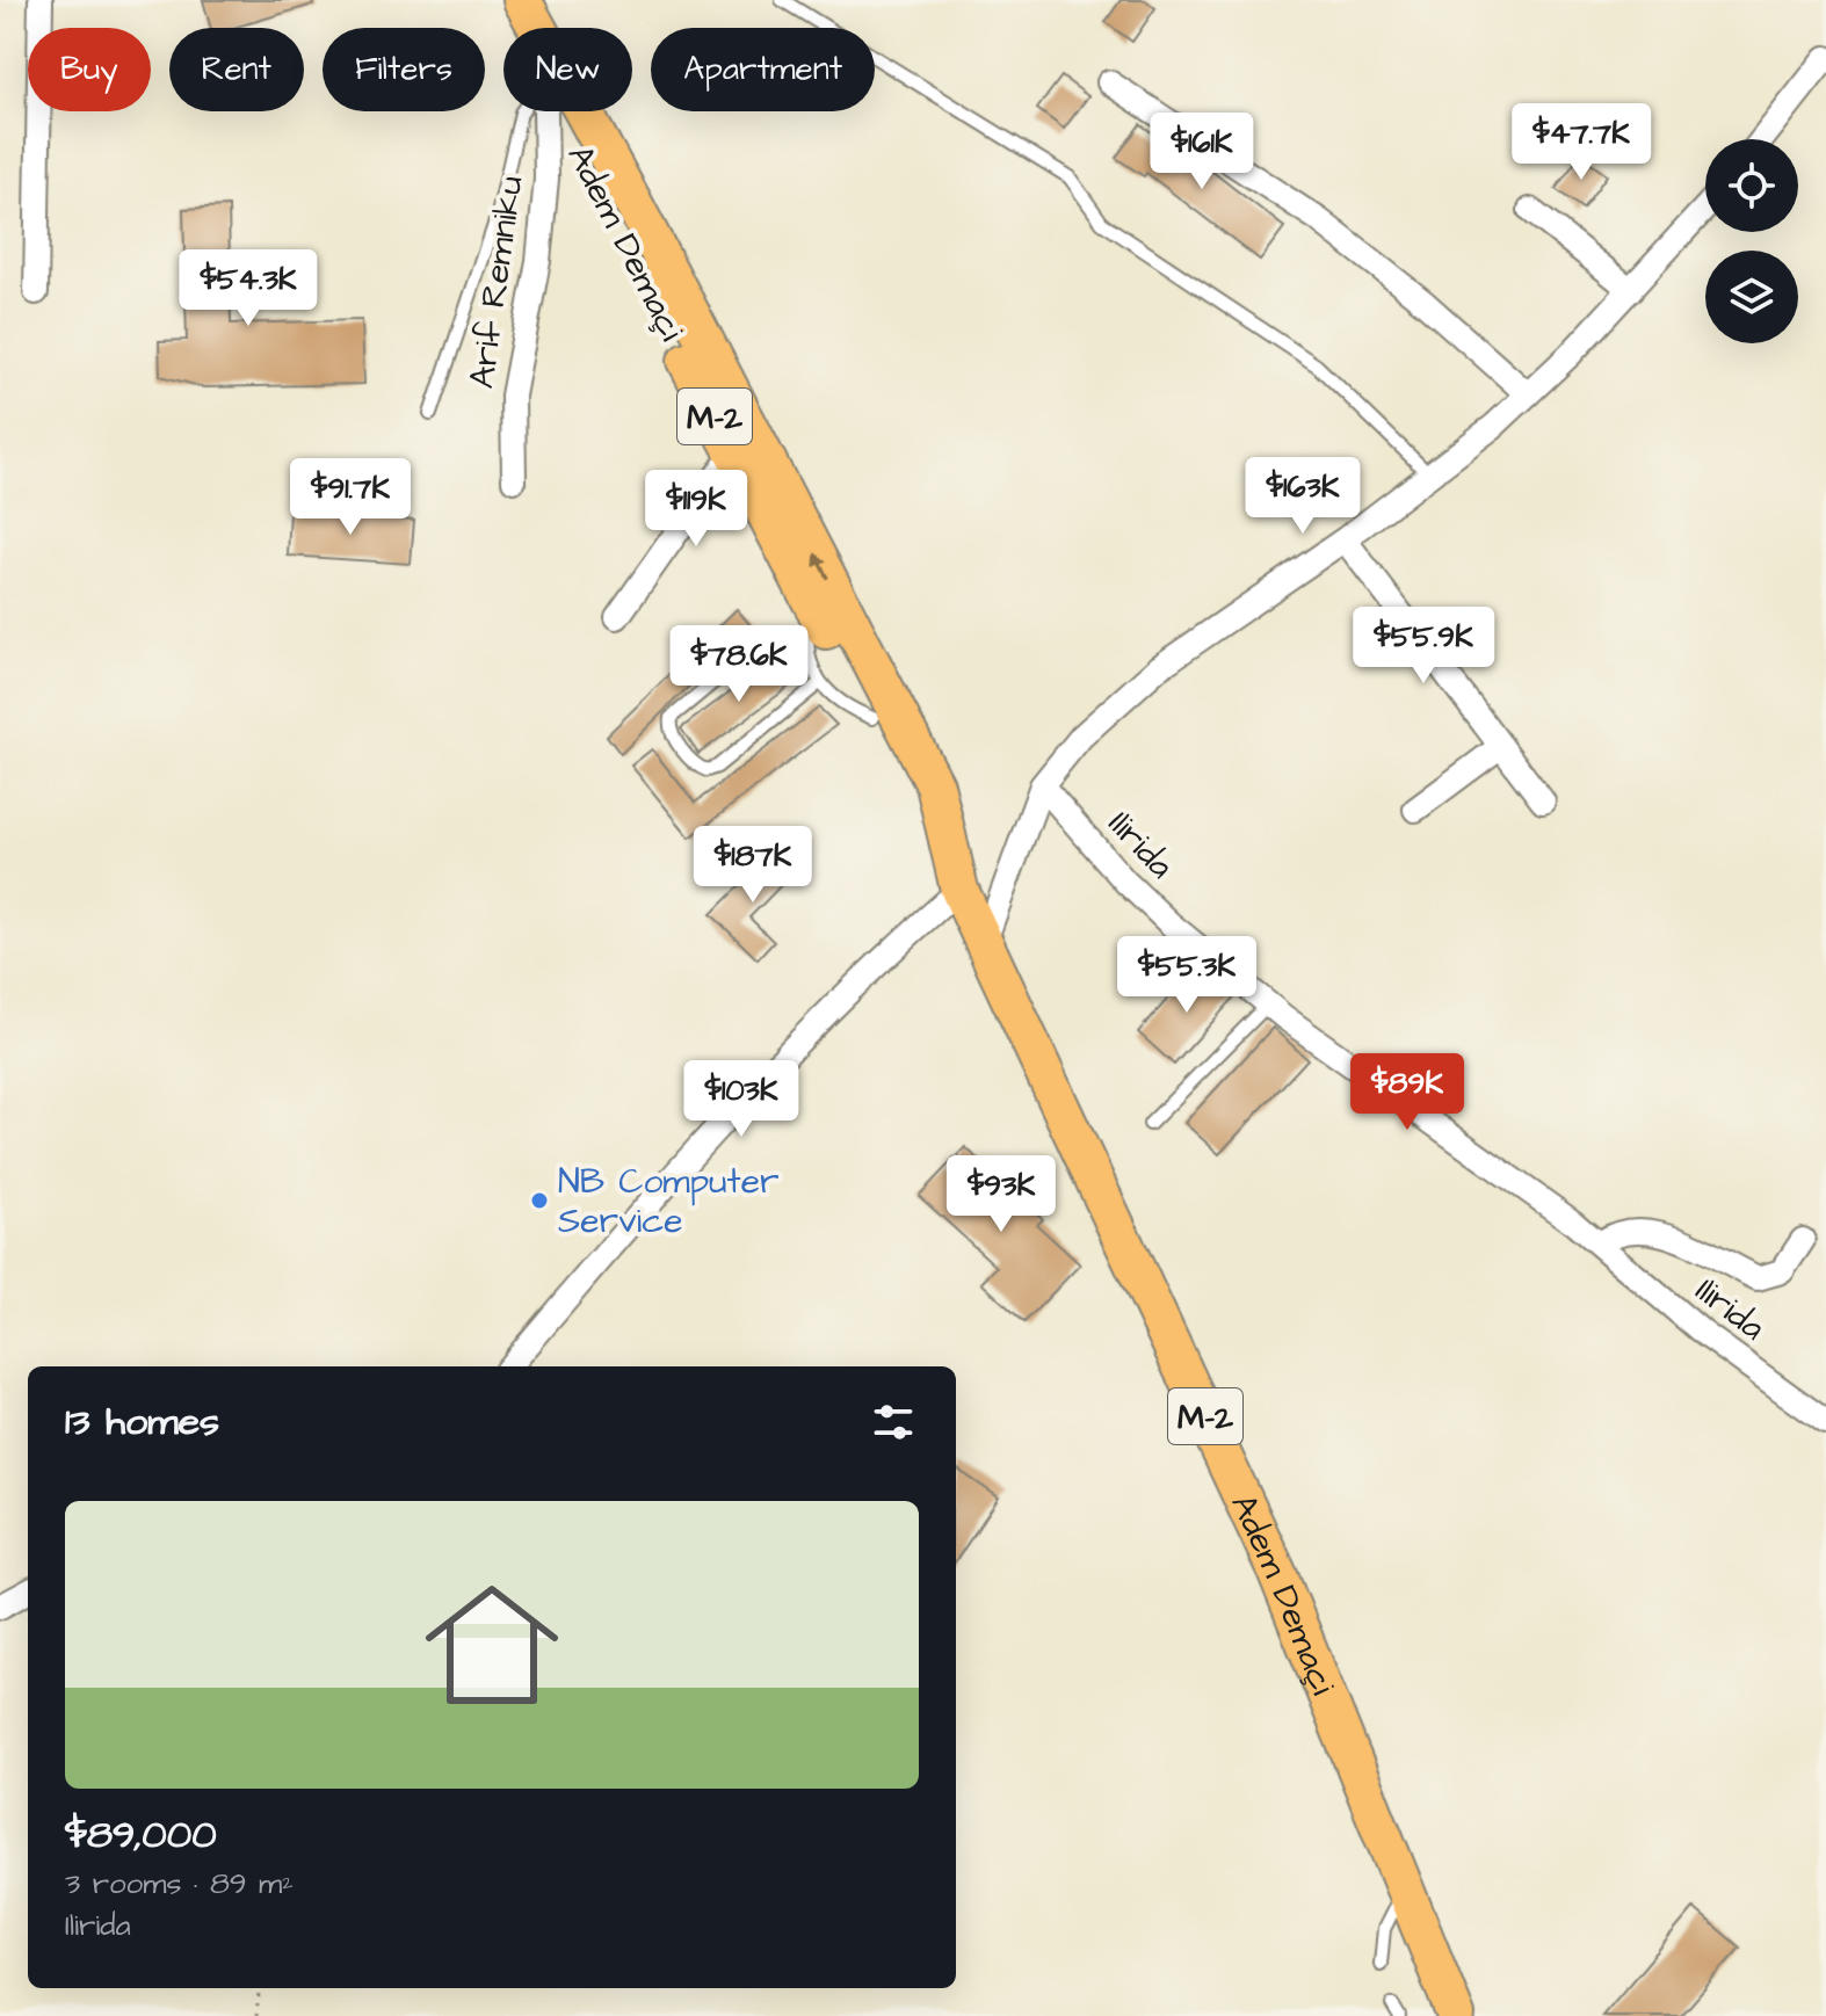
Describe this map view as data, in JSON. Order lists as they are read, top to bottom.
{
  "streets": {
    "main road": ["Adem Demaçi", "M-2"],
    "street": ["Arif Remniku", "Ilirida"]
  },
  "places": ["NB Computer Service"],
  "page": {
    "chip": [
      "Buy",
      "Rent",
      "Filters",
      "New",
      "Apartment"
    ],
    "price": [
      "$47.7K",
      "$161K",
      "$54.3K",
      "$163K",
      "$91.7K",
      "$119K",
      "$55.9K",
      "$78.6K",
      "$187K",
      "$55.3K",
      "$89K",
      "$103K",
      "$93K"
    ],
    "heading": "13 homes",
    "list": [
      {
        "name": "$89,000",
        "note": "3 rooms · 89 m² · Ilirida"
      }
    ]
  }
}
